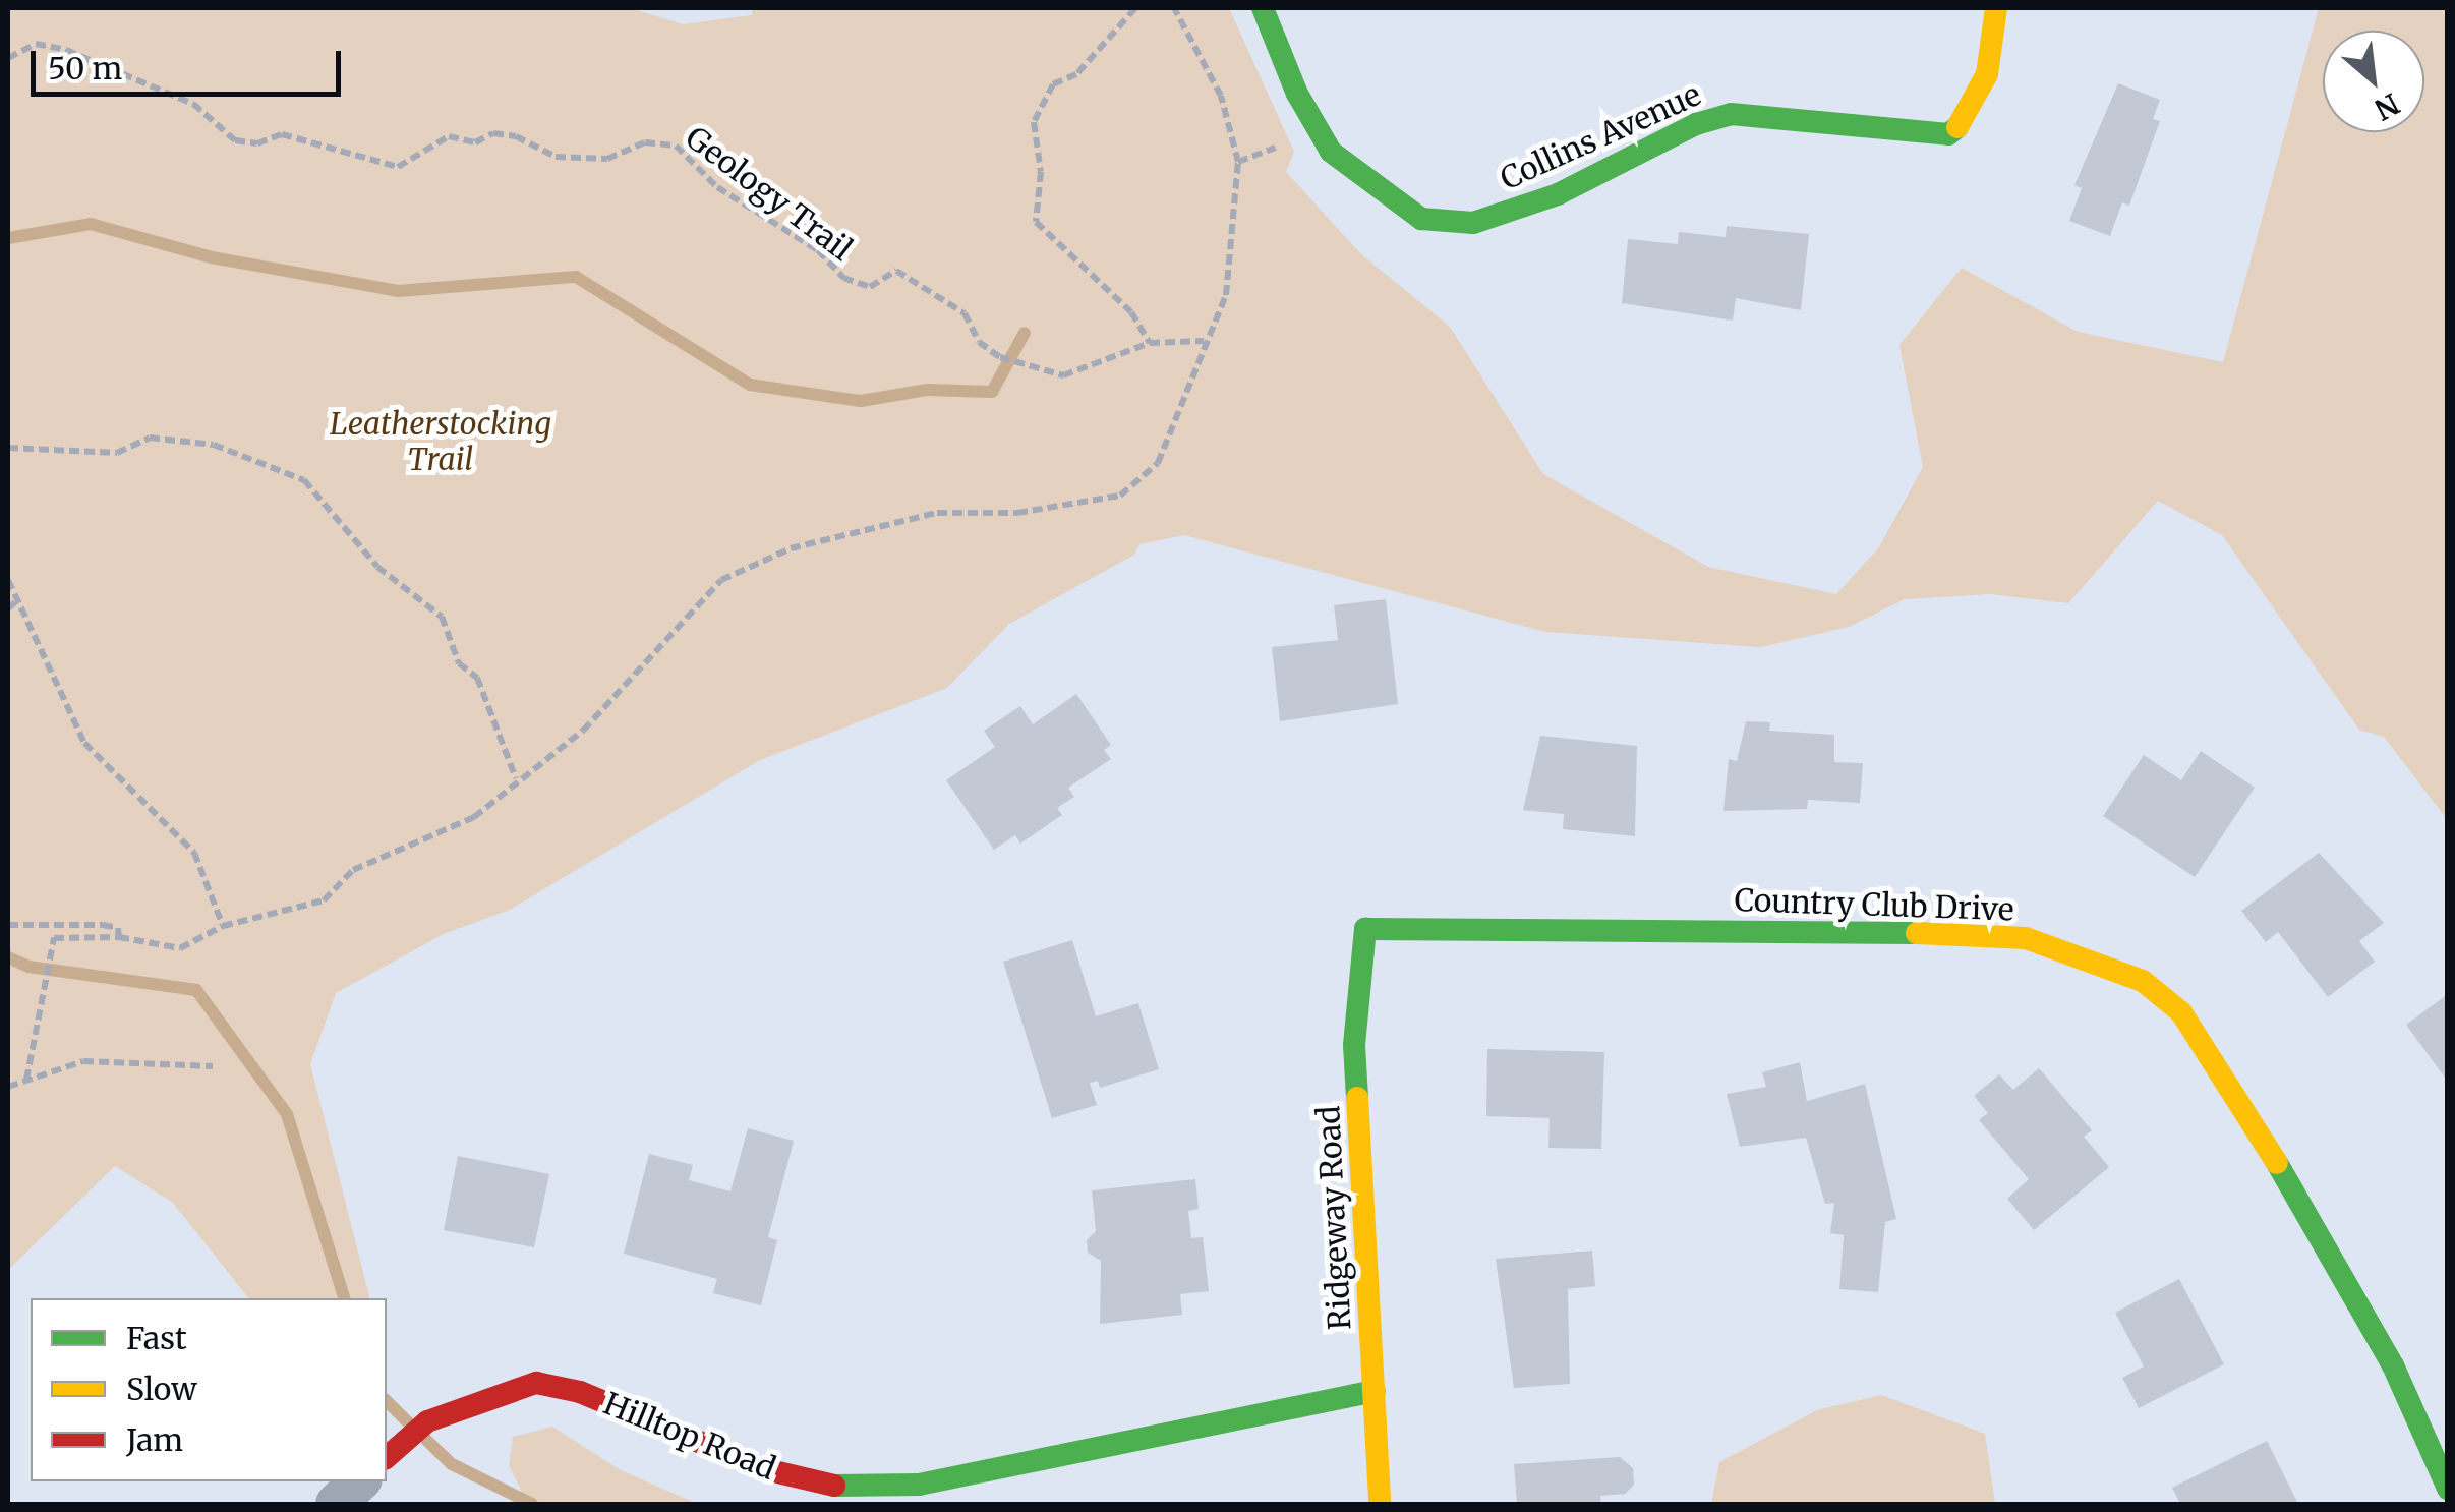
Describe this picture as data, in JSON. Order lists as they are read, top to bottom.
{
  "streets": {
    "street": [
      "Collins Avenue",
      "Country Club Drive",
      "Ridgeway Road",
      "Hilltop Road"
    ],
    "path": ["Geology Trail"]
  },
  "crossings": [
    ["Country Club Drive", "Ridgeway Road"],
    ["Ridgeway Road", "Hilltop Road"]
  ],
  "parks": ["Leatherstocking Trail"],
  "legend": ["Fast", "Slow", "Jam"],
  "scale_bar": "50 m",
  "north": "bottom right"
}
